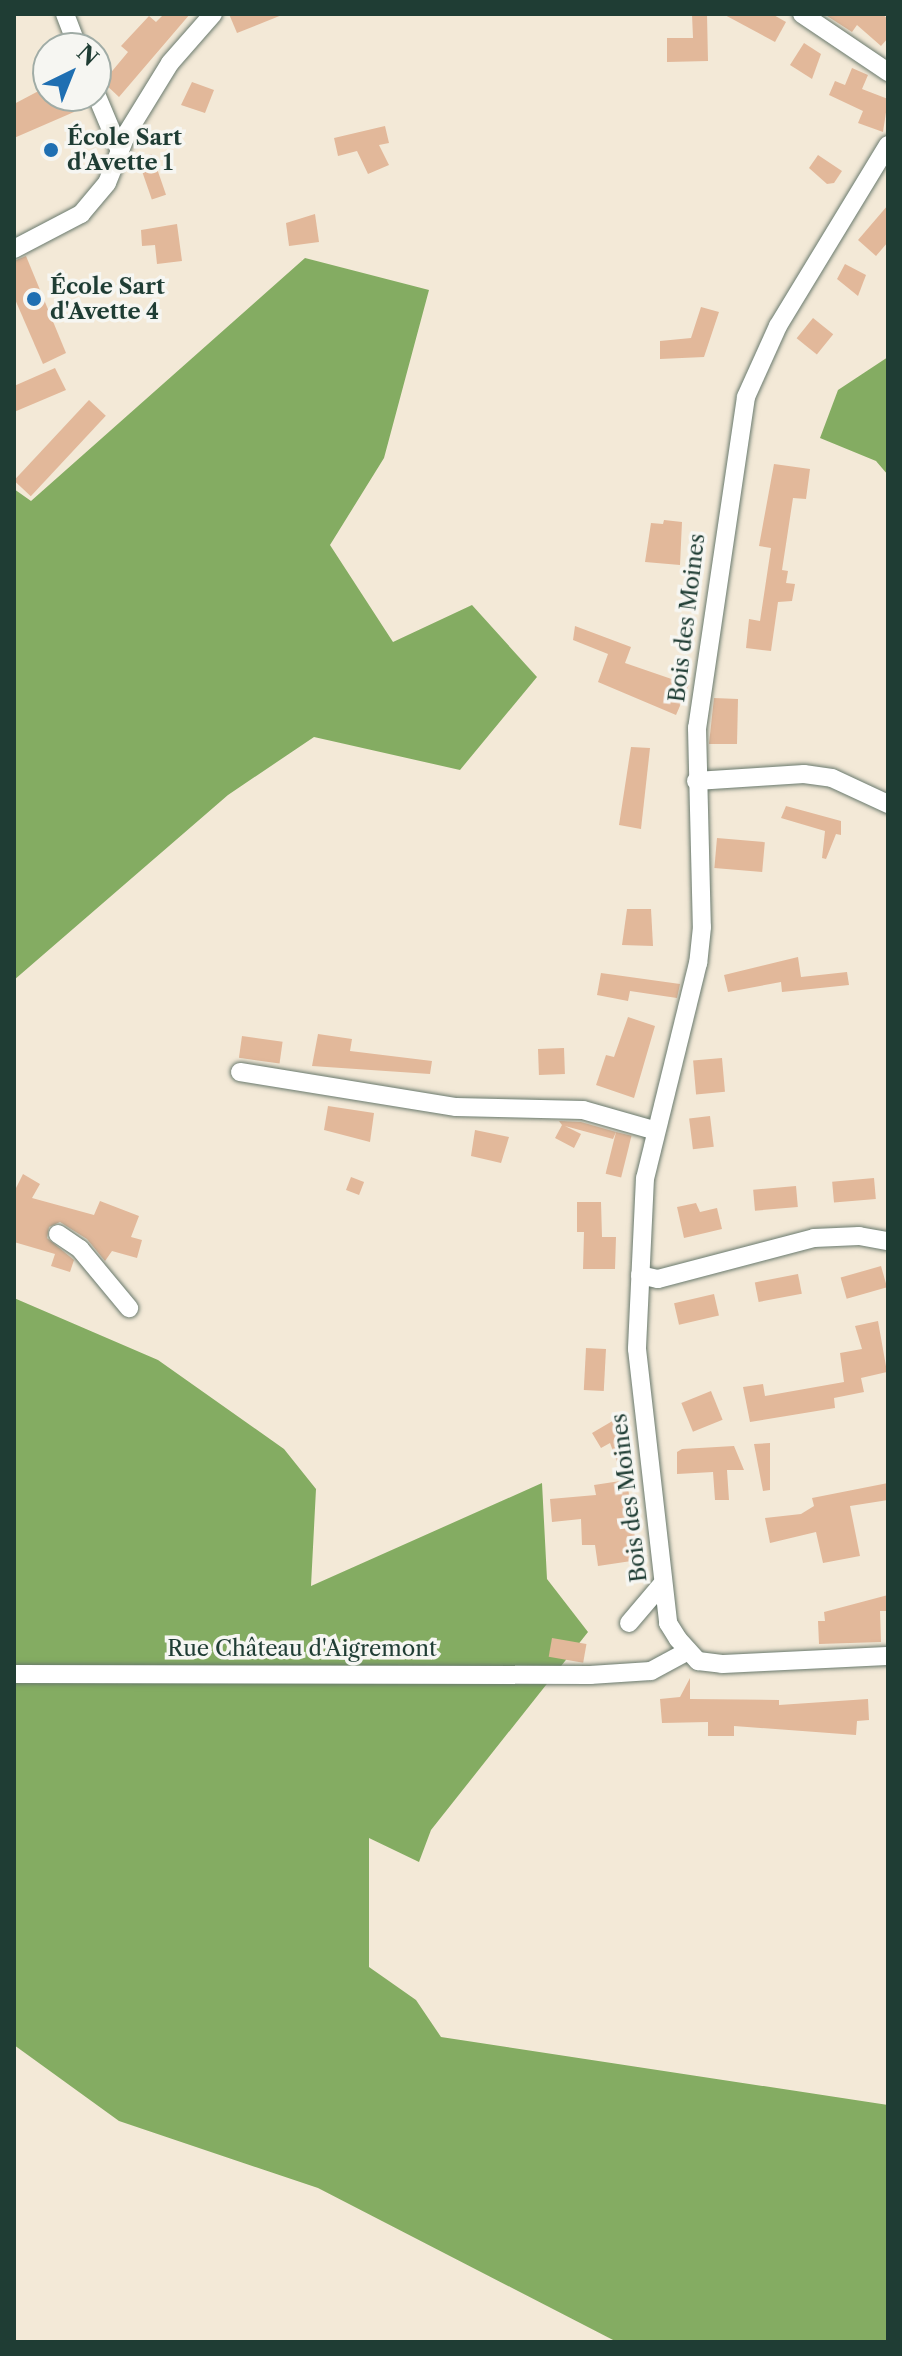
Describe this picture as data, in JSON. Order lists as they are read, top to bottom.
{
  "streets": {
    "street": ["Bois des Moines", "Rue Château d'Aigremont"]
  },
  "crossings": [
    ["Bois des Moines", "Rue Château d'Aigremont"]
  ],
  "places": ["École Sart d'Avette 1", "École Sart d'Avette 4"],
  "north": "top right"
}
